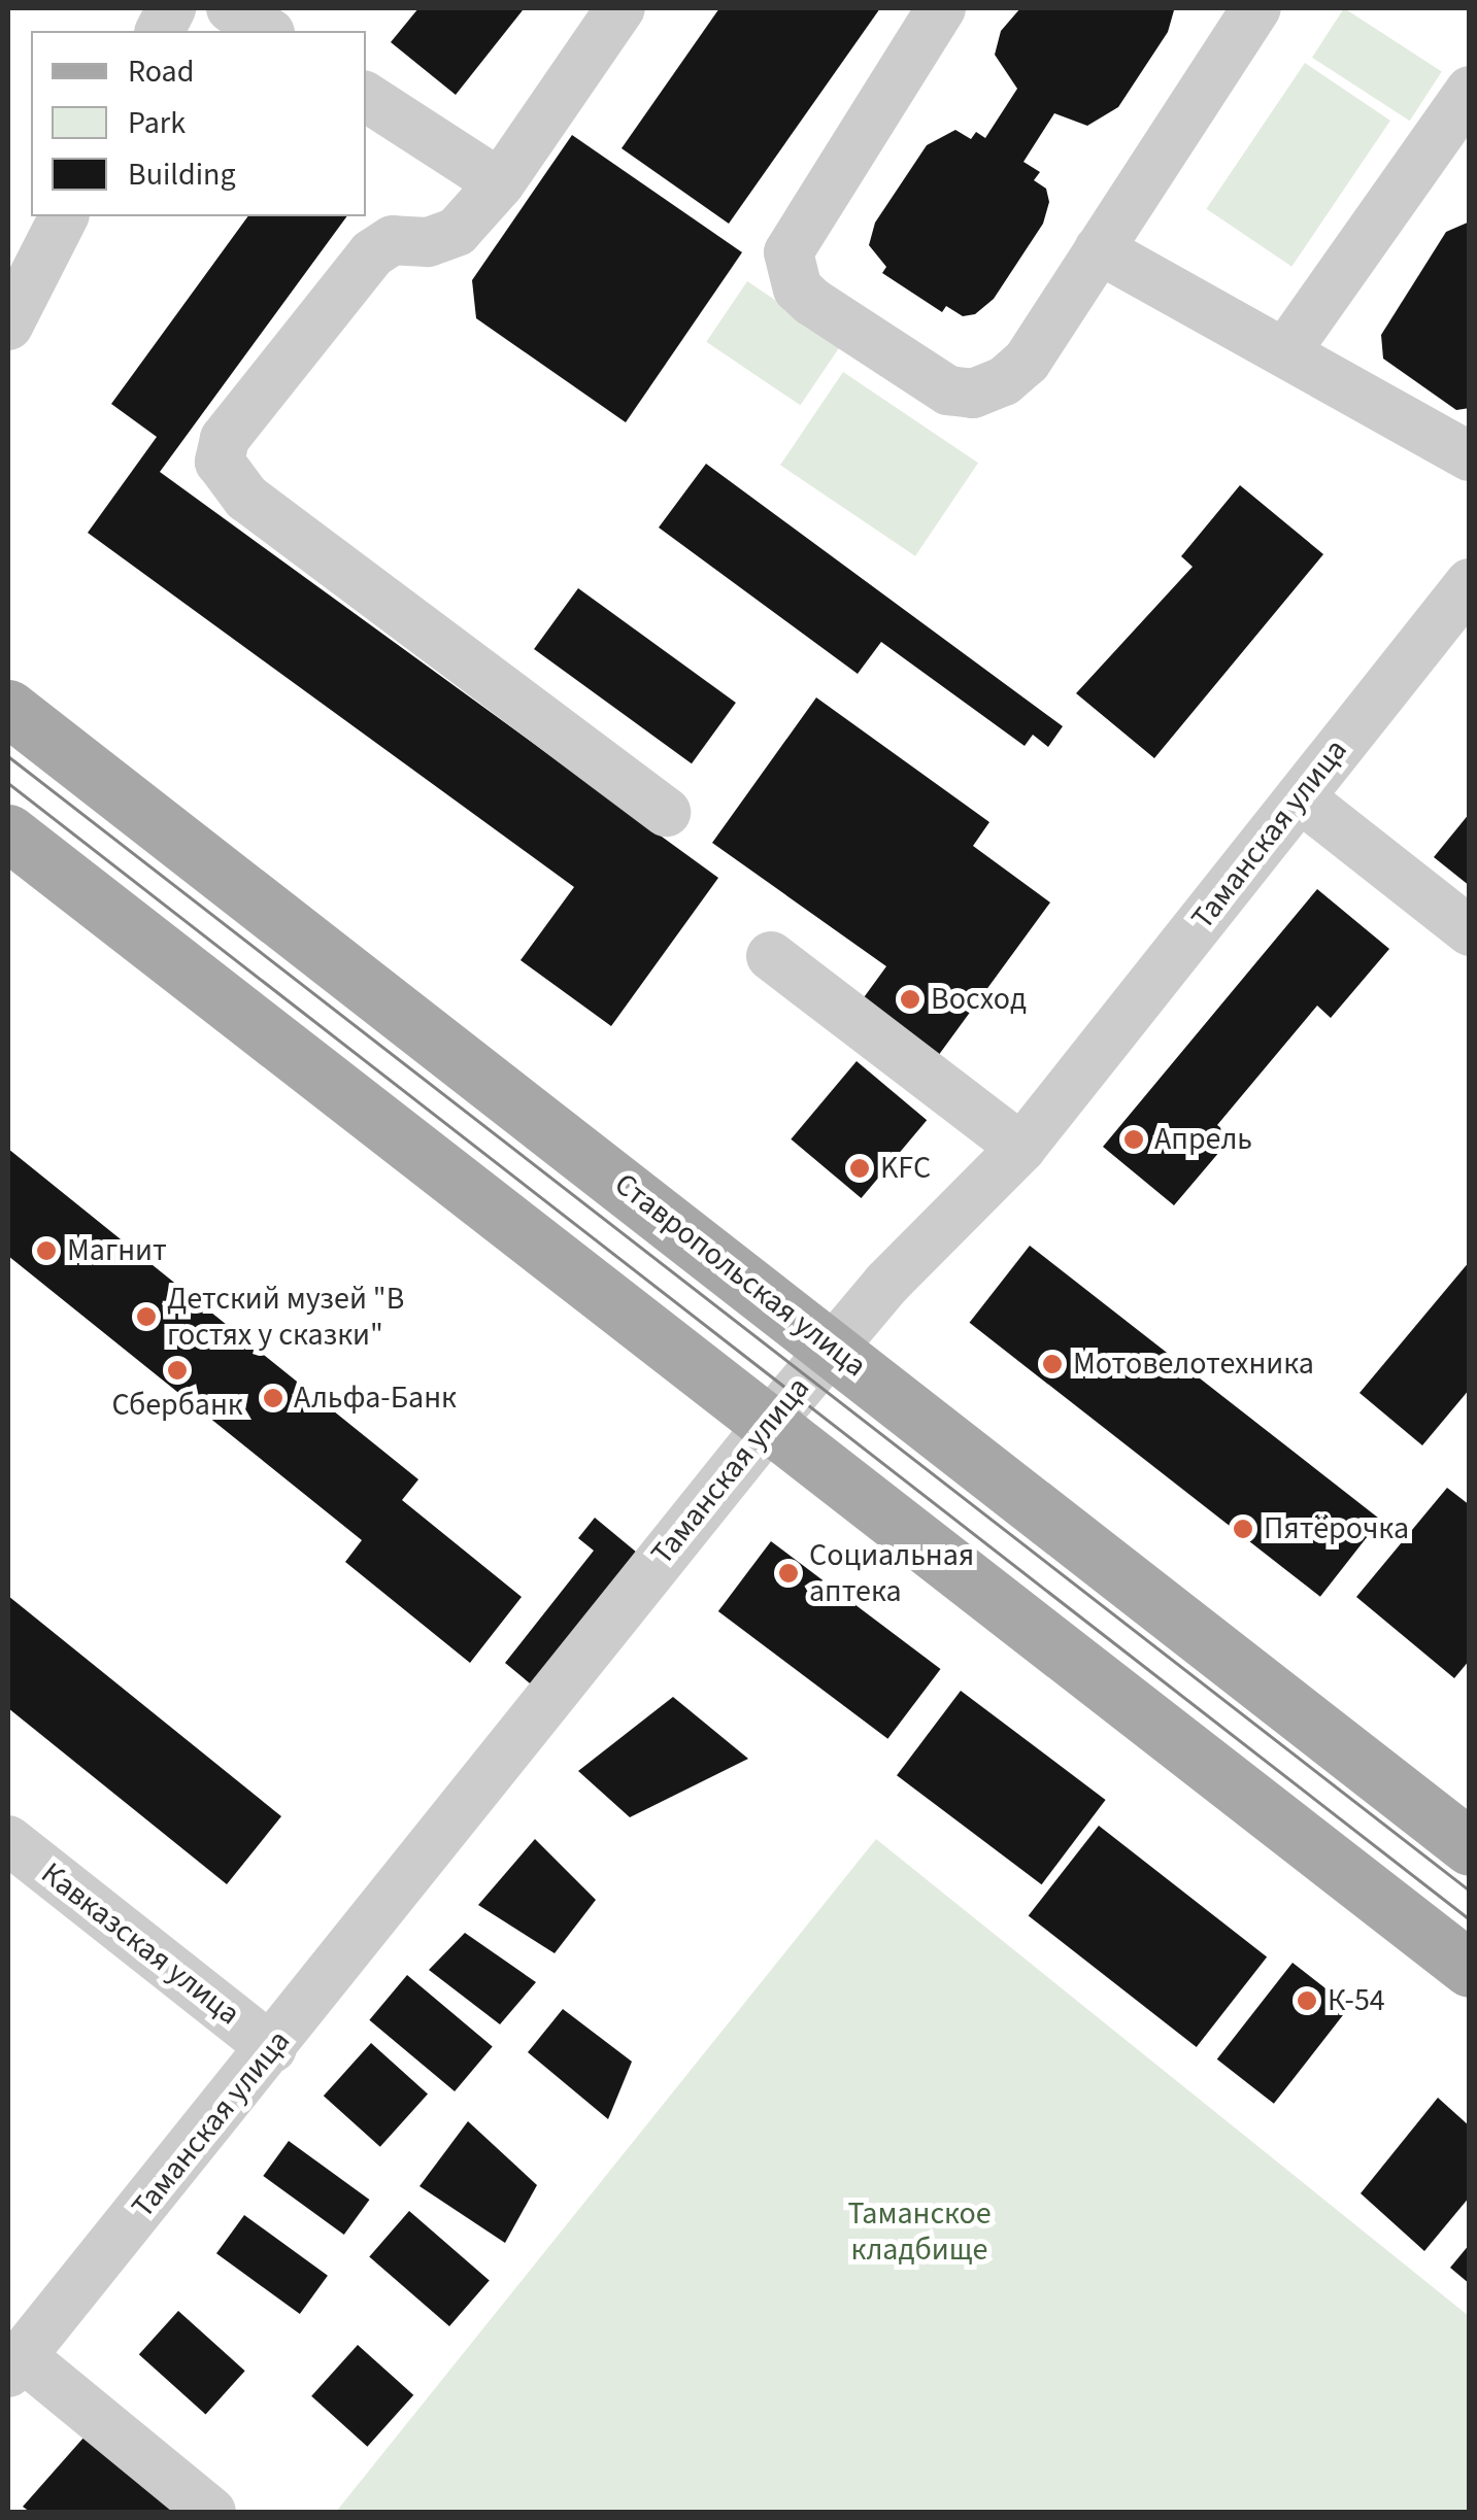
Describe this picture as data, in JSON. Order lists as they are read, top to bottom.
{
  "streets": {
    "main road": ["Ставропольская улица"],
    "street": ["Таманская улица", "Кавказская улица"]
  },
  "crossings": [
    ["Таманская улица", "Ставропольская улица"],
    ["Таманская улица", "Кавказская улица"]
  ],
  "parks": ["Таманское кладбище"],
  "places": [
    "Восход",
    "Апрель",
    "KFC",
    "Магнит",
    "Детский музей \"В гостях у сказки\"",
    "Мотовелотехника",
    "Сбербанк",
    "Альфа-Банк",
    "Пятёрочка",
    "Социальная аптека",
    "К-54"
  ],
  "legend": ["Road", "Park", "Building"]
}
